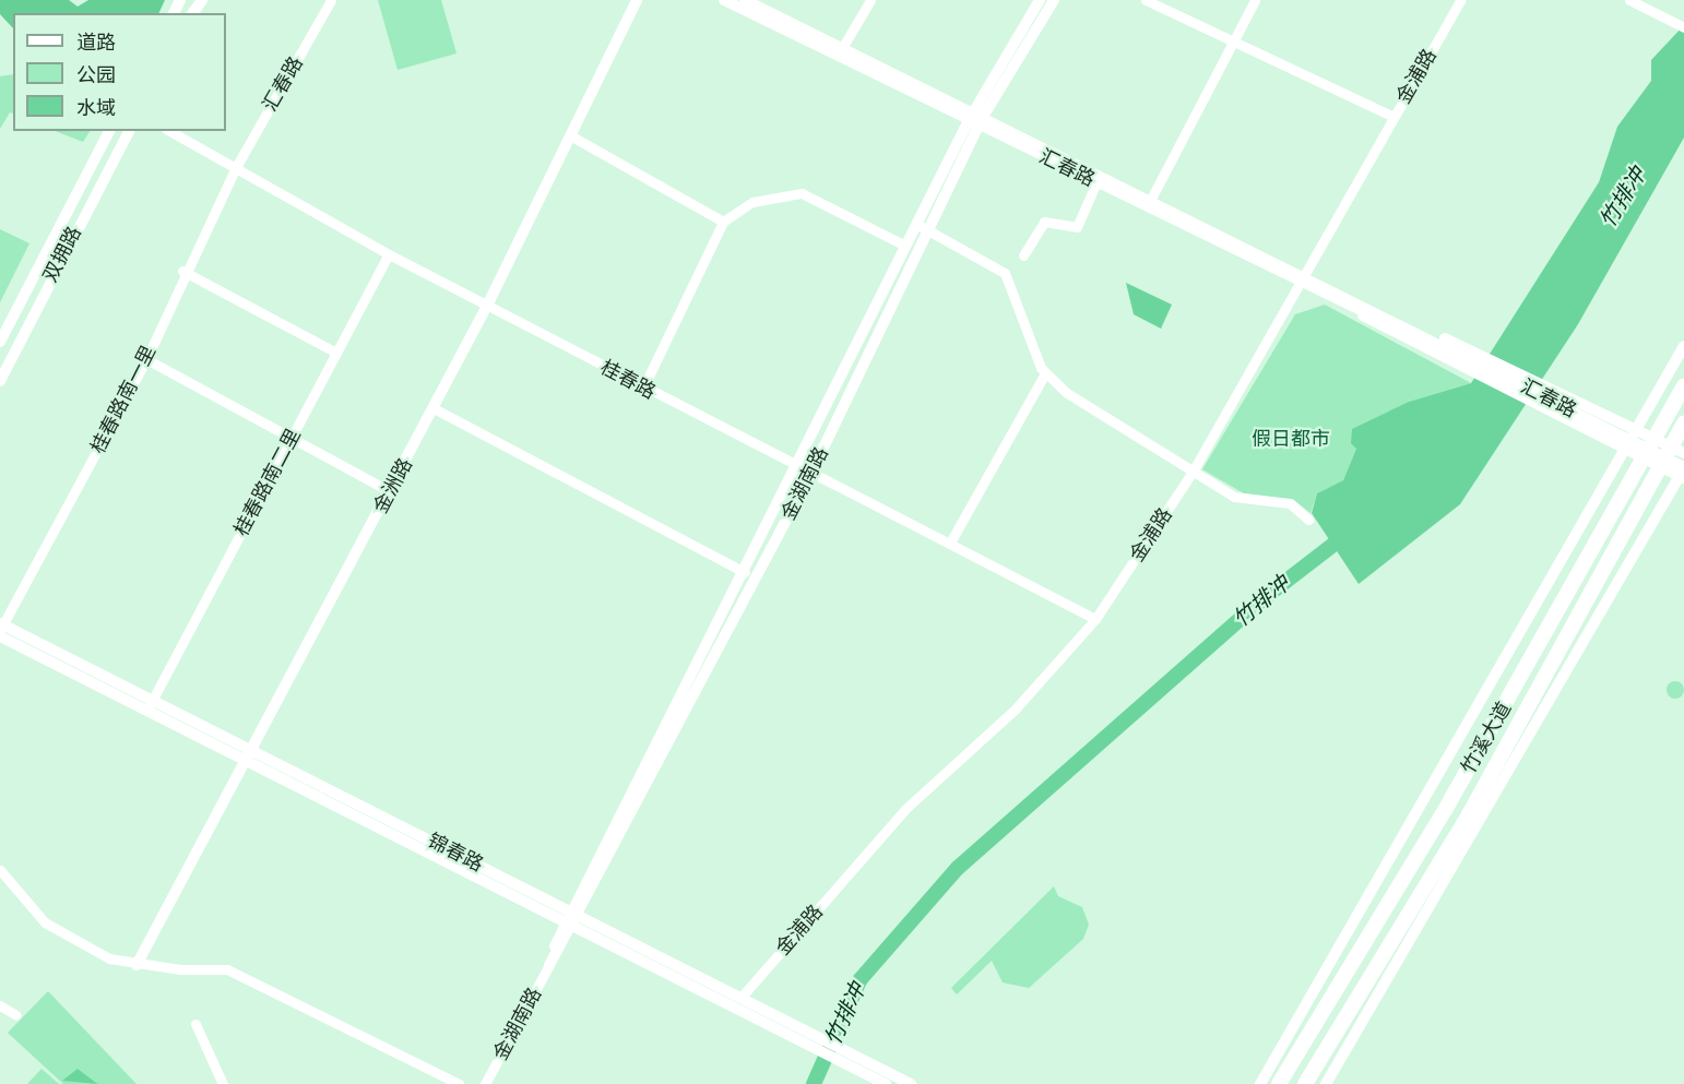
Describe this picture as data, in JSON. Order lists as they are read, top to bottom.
{
  "streets": {
    "highway": ["竹溪大道"],
    "main road": [
      "汇春路",
      "双拥路",
      "金湖南路",
      "金洲路",
      "锦春路"
    ],
    "street": [
      "金浦路",
      "桂春路",
      "桂春路南一里",
      "桂春路南二里"
    ]
  },
  "crossings": [
    ["金浦路", "汇春路"],
    ["金浦路", "桂春路"],
    ["金浦路", "锦春路"],
    ["汇春路", "桂春路"],
    ["汇春路", "桂春路南一里"],
    ["汇春路", "金湖南路"],
    ["桂春路", "桂春路南一里"],
    ["桂春路", "桂春路南二里"],
    ["桂春路", "金湖南路"],
    ["桂春路", "金洲路"],
    ["桂春路南一里", "锦春路"],
    ["桂春路南二里", "锦春路"],
    ["金湖南路", "锦春路"],
    ["金洲路", "锦春路"]
  ],
  "water": ["竹排冲"],
  "parks": ["假日都市"],
  "legend": ["道路", "公园", "水域"]
}
